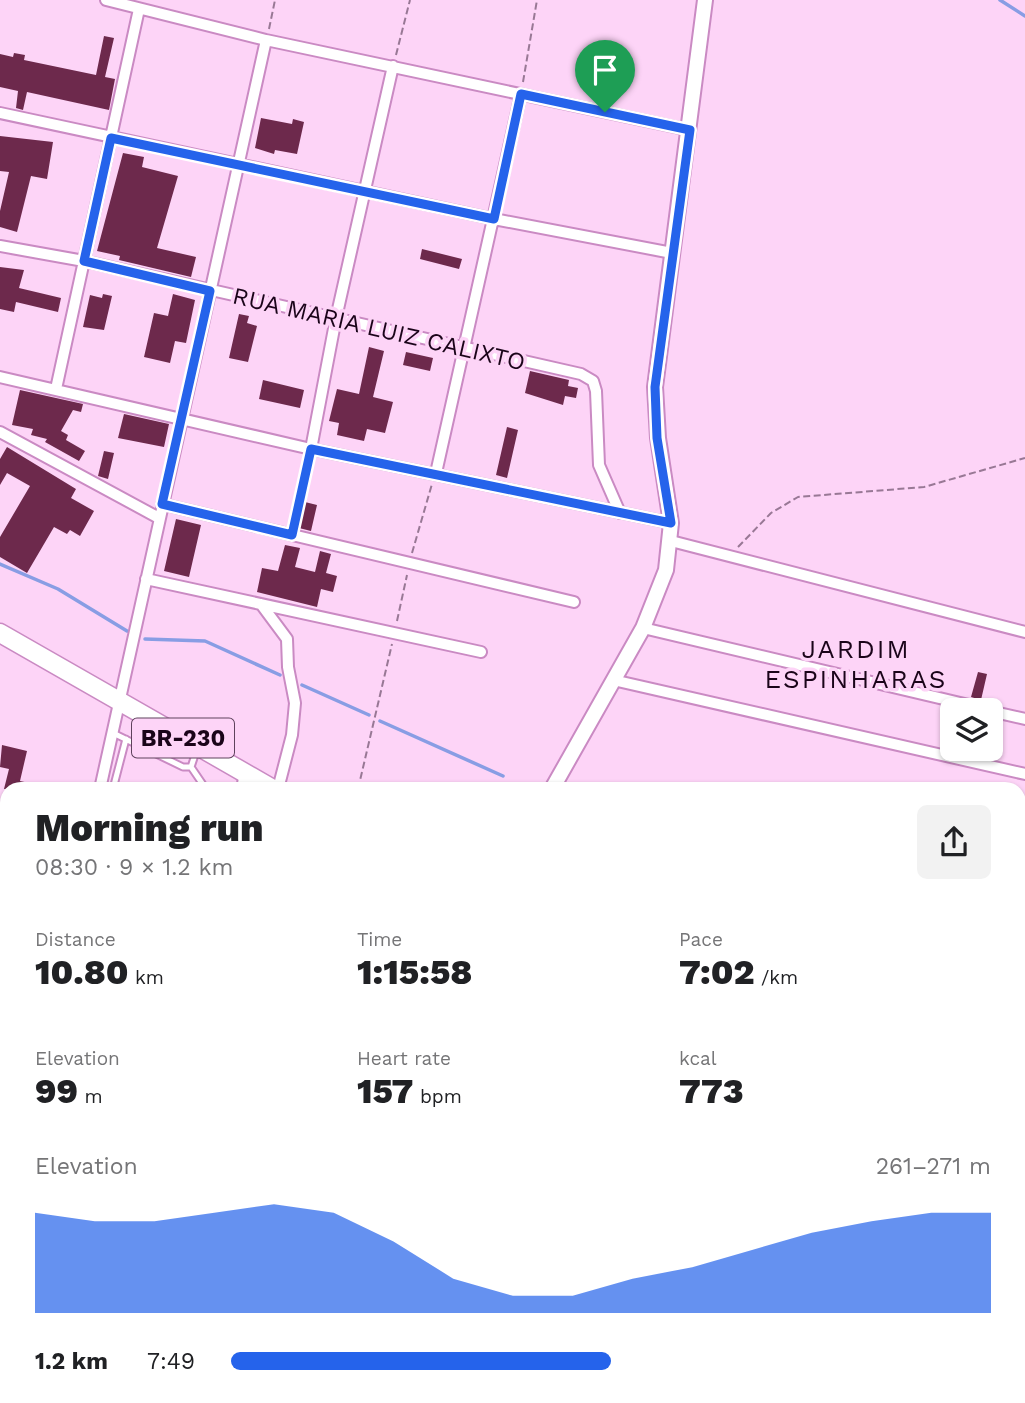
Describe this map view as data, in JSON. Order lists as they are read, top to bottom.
{
  "streets": {
    "highway": ["BR-230"],
    "street": ["RUA MARIA LUIZ CALIXTO"]
  },
  "districts": ["JARDIM ESPINHARAS"],
  "page": {
    "heading": ["Morning run", "08:30 · 9 × 1.2 km"],
    "stats": [
      ["Distance", "10.80 km"],
      ["Time", "1:15:58"],
      ["Pace", "7:02 /km"],
      ["Elevation", "99 m"],
      ["Heart rate", "157 bpm"],
      ["kcal", "773"]
    ],
    "chart": ["Elevation", "261–271 m"],
    "list": [
      {
        "name": "1.2 km",
        "note": "7:49"
      }
    ]
  }
}
